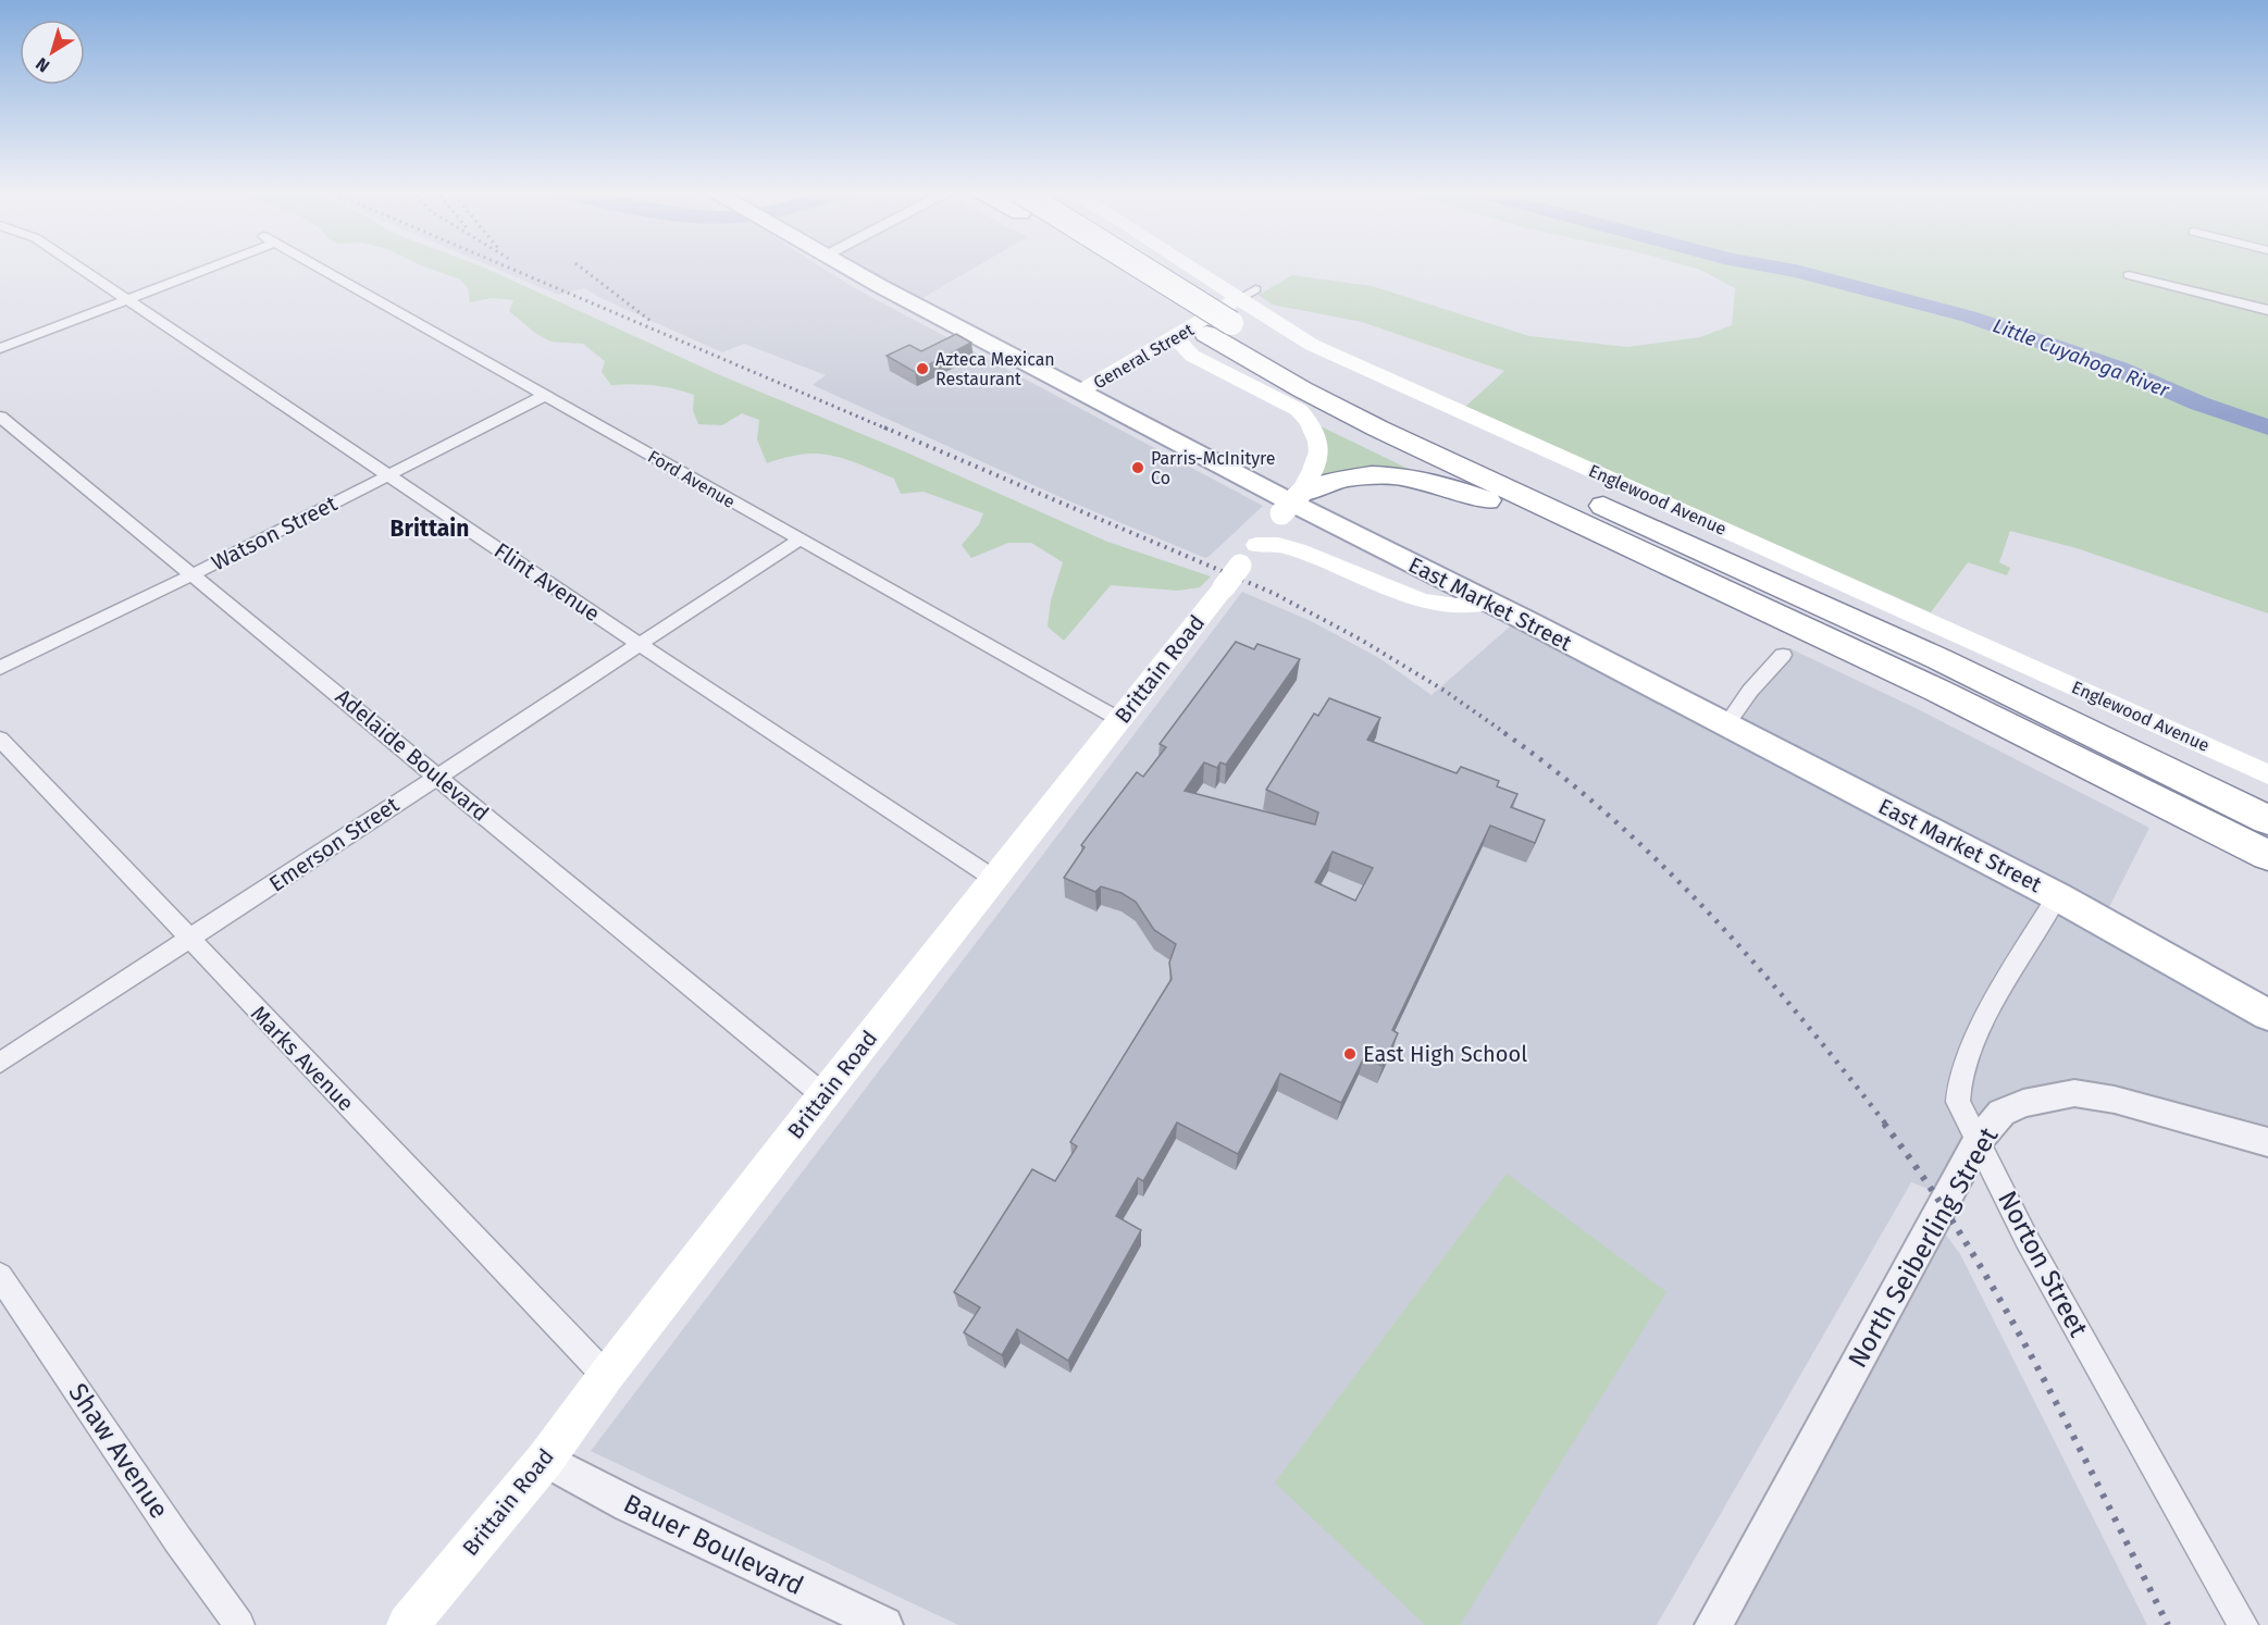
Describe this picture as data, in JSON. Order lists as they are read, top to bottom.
{
  "streets": {
    "main road": [
      "General Street",
      "Englewood Avenue",
      "East Market Street",
      "Brittain Road"
    ],
    "street": [
      "Ford Avenue",
      "Watson Street",
      "Flint Avenue",
      "Adelaide Boulevard",
      "Emerson Street",
      "Marks Avenue",
      "North Seiberling Street",
      "Norton Street",
      "Shaw Avenue",
      "Bauer Boulevard"
    ]
  },
  "crossings": [
    ["General Street", "Englewood Avenue"],
    ["General Street", "East Market Street"],
    ["Ford Avenue", "Watson Street"],
    ["Ford Avenue", "Flint Avenue"],
    ["Ford Avenue", "Brittain Road"],
    ["Ford Avenue", "Emerson Street"],
    ["Watson Street", "Flint Avenue"],
    ["Watson Street", "Adelaide Boulevard"],
    ["Flint Avenue", "Brittain Road"],
    ["Flint Avenue", "Emerson Street"],
    ["East Market Street", "Norton Street"],
    ["Brittain Road", "Adelaide Boulevard"],
    ["Brittain Road", "Marks Avenue"],
    ["Brittain Road", "Bauer Boulevard"],
    ["Adelaide Boulevard", "Emerson Street"],
    ["Emerson Street", "Marks Avenue"],
    ["North Seiberling Street", "Norton Street"]
  ],
  "districts": ["Brittain"],
  "water": ["Little Cuyahoga River"],
  "places": ["Azteca Mexican Restaurant", "Parris-McInityre Co", "East High School"],
  "north": "bottom left"
}
